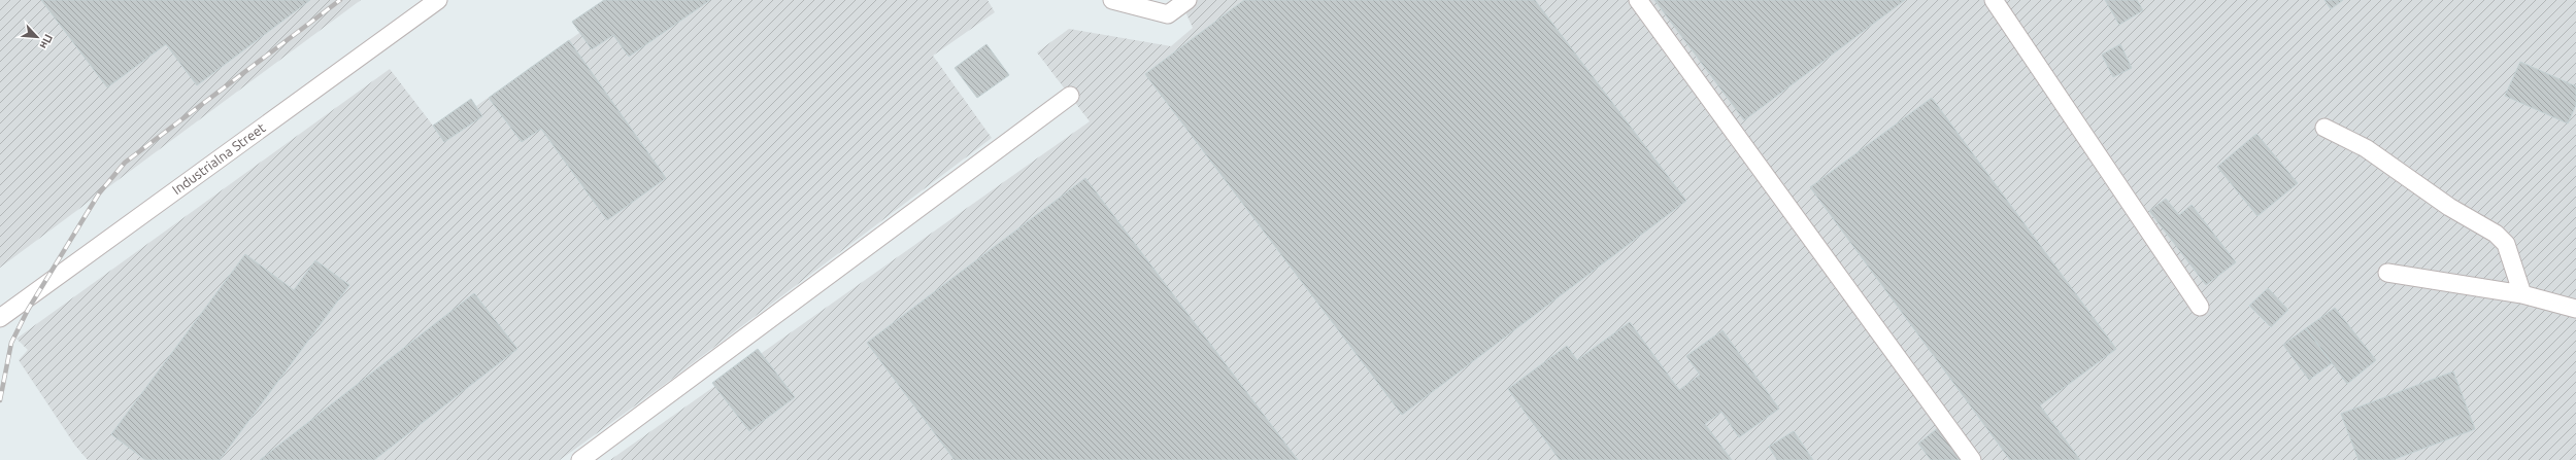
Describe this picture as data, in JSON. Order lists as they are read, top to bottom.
{
  "streets": {
    "street": ["Industrialna Street"]
  },
  "north": "bottom right"
}
